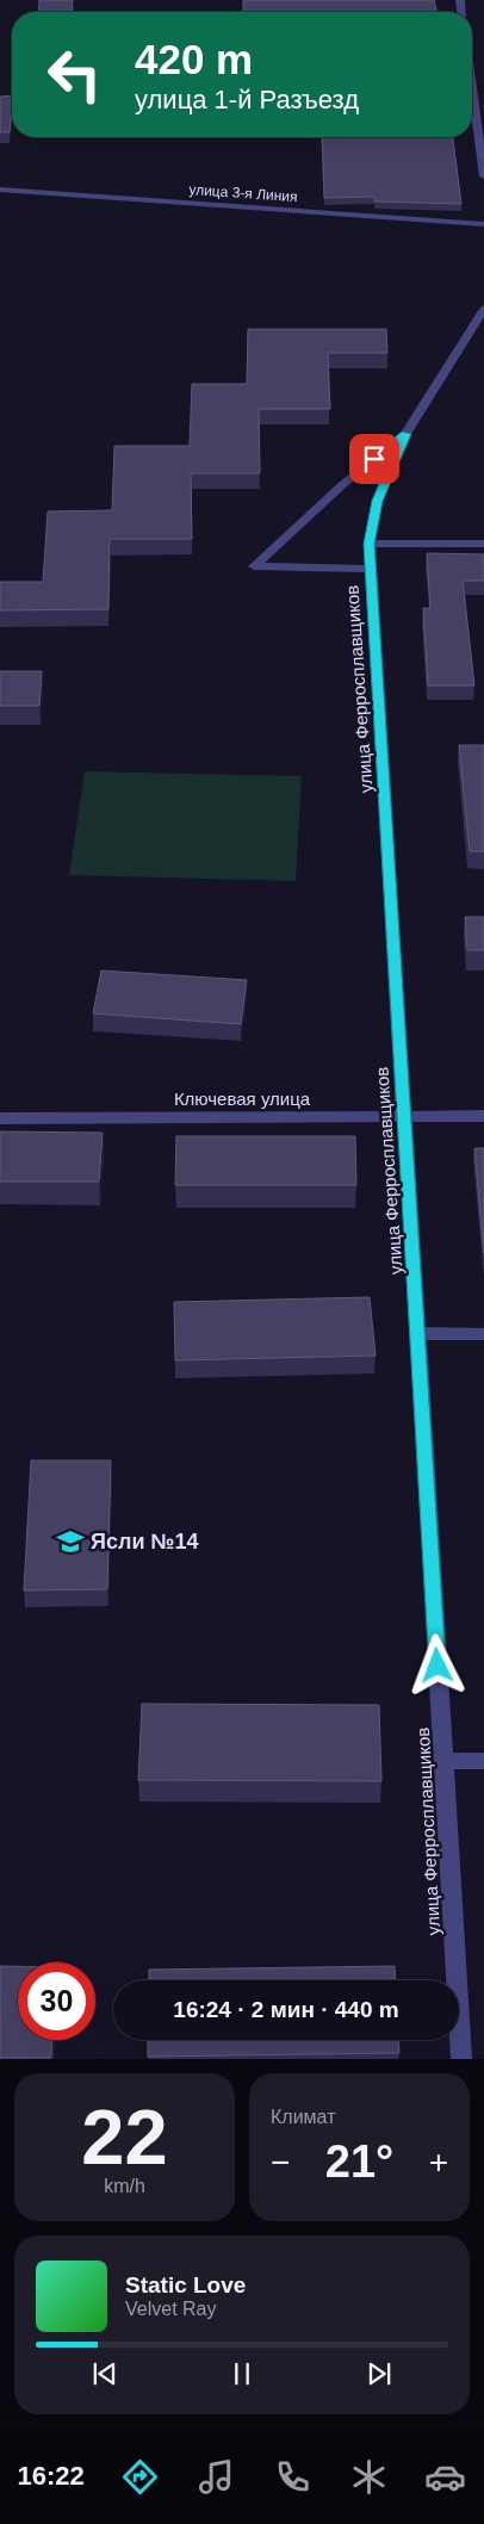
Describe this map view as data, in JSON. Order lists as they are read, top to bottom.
{
  "streets": {
    "street": ["улица 3-я Линия", "улица Ферросплавщиков", "Ключевая улица"]
  },
  "crossings": [
    ["улица Ферросплавщиков", "Ключевая улица"]
  ],
  "places": {
    "school or university": ["Ясли №14"]
  },
  "page": {
    "turn": ["420 m", "улица 1-й Разъезд"],
    "limit": "30",
    "trip": "16:24 · 2 мин · 440 m",
    "tile": [
      ["22", "km/h"],
      "Климат"
    ],
    "heat": ["−", "21°", "+"],
    "song": ["Static Love", "Velvet Ray"],
    "tabs": "16:22"
  }
}
